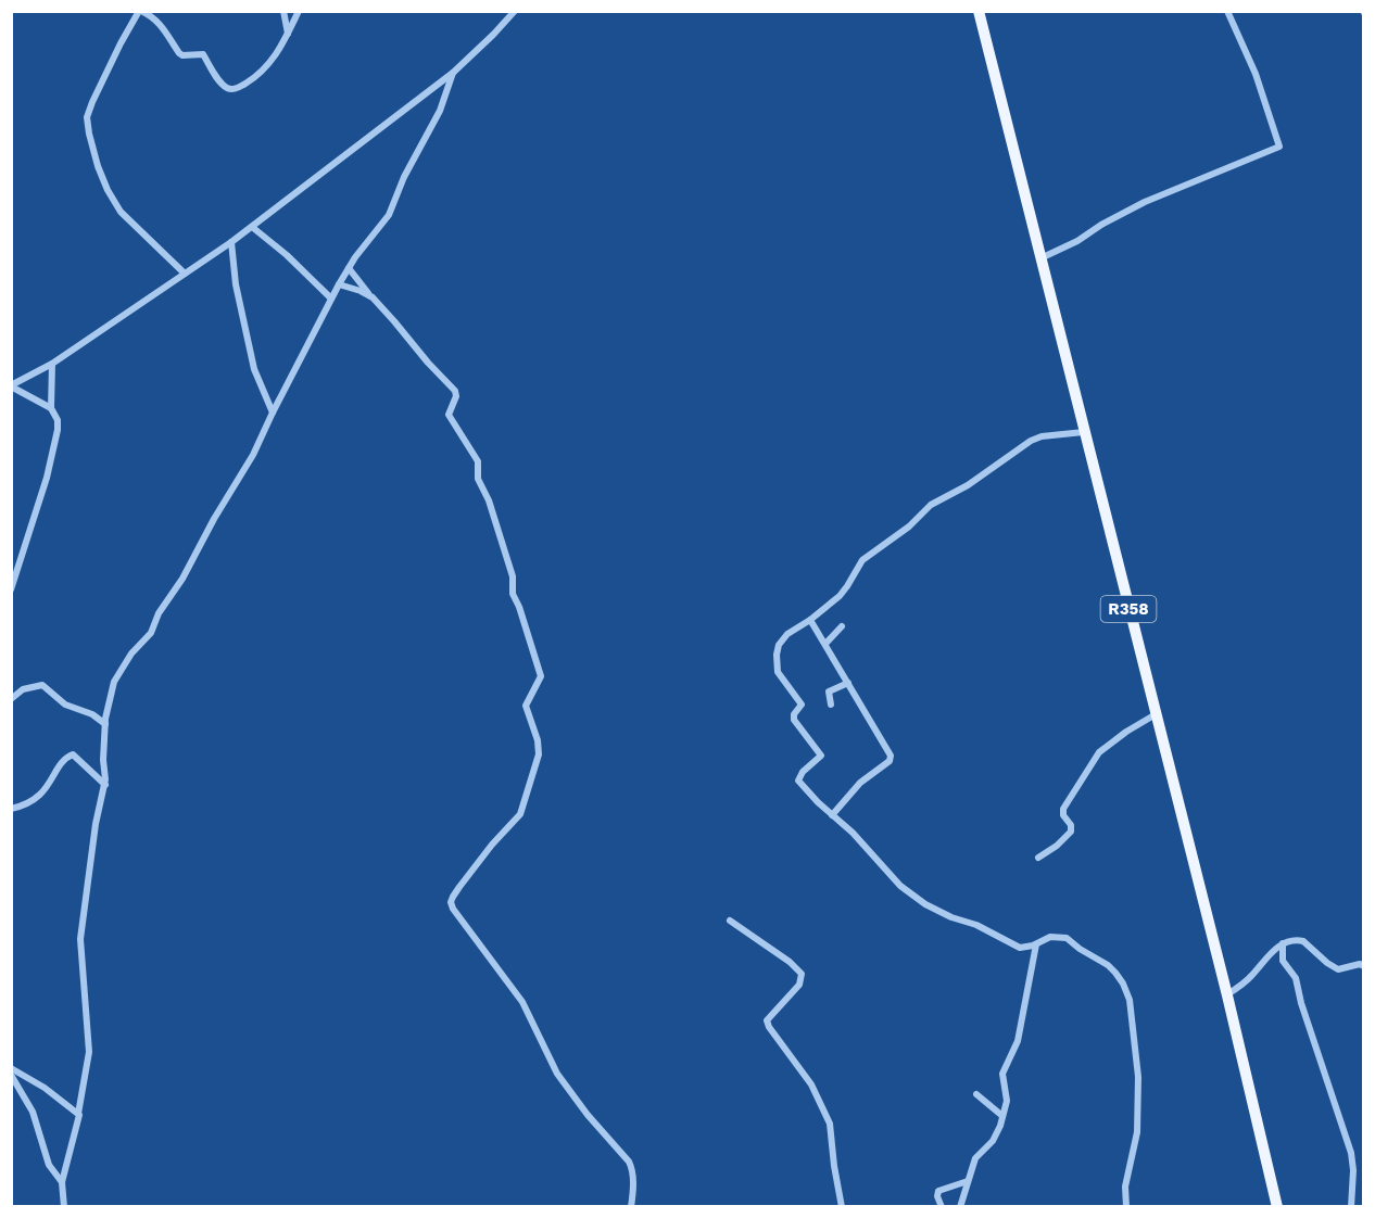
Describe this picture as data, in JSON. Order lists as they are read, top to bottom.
{
  "streets": {
    "main road": ["R358"]
  }
}
